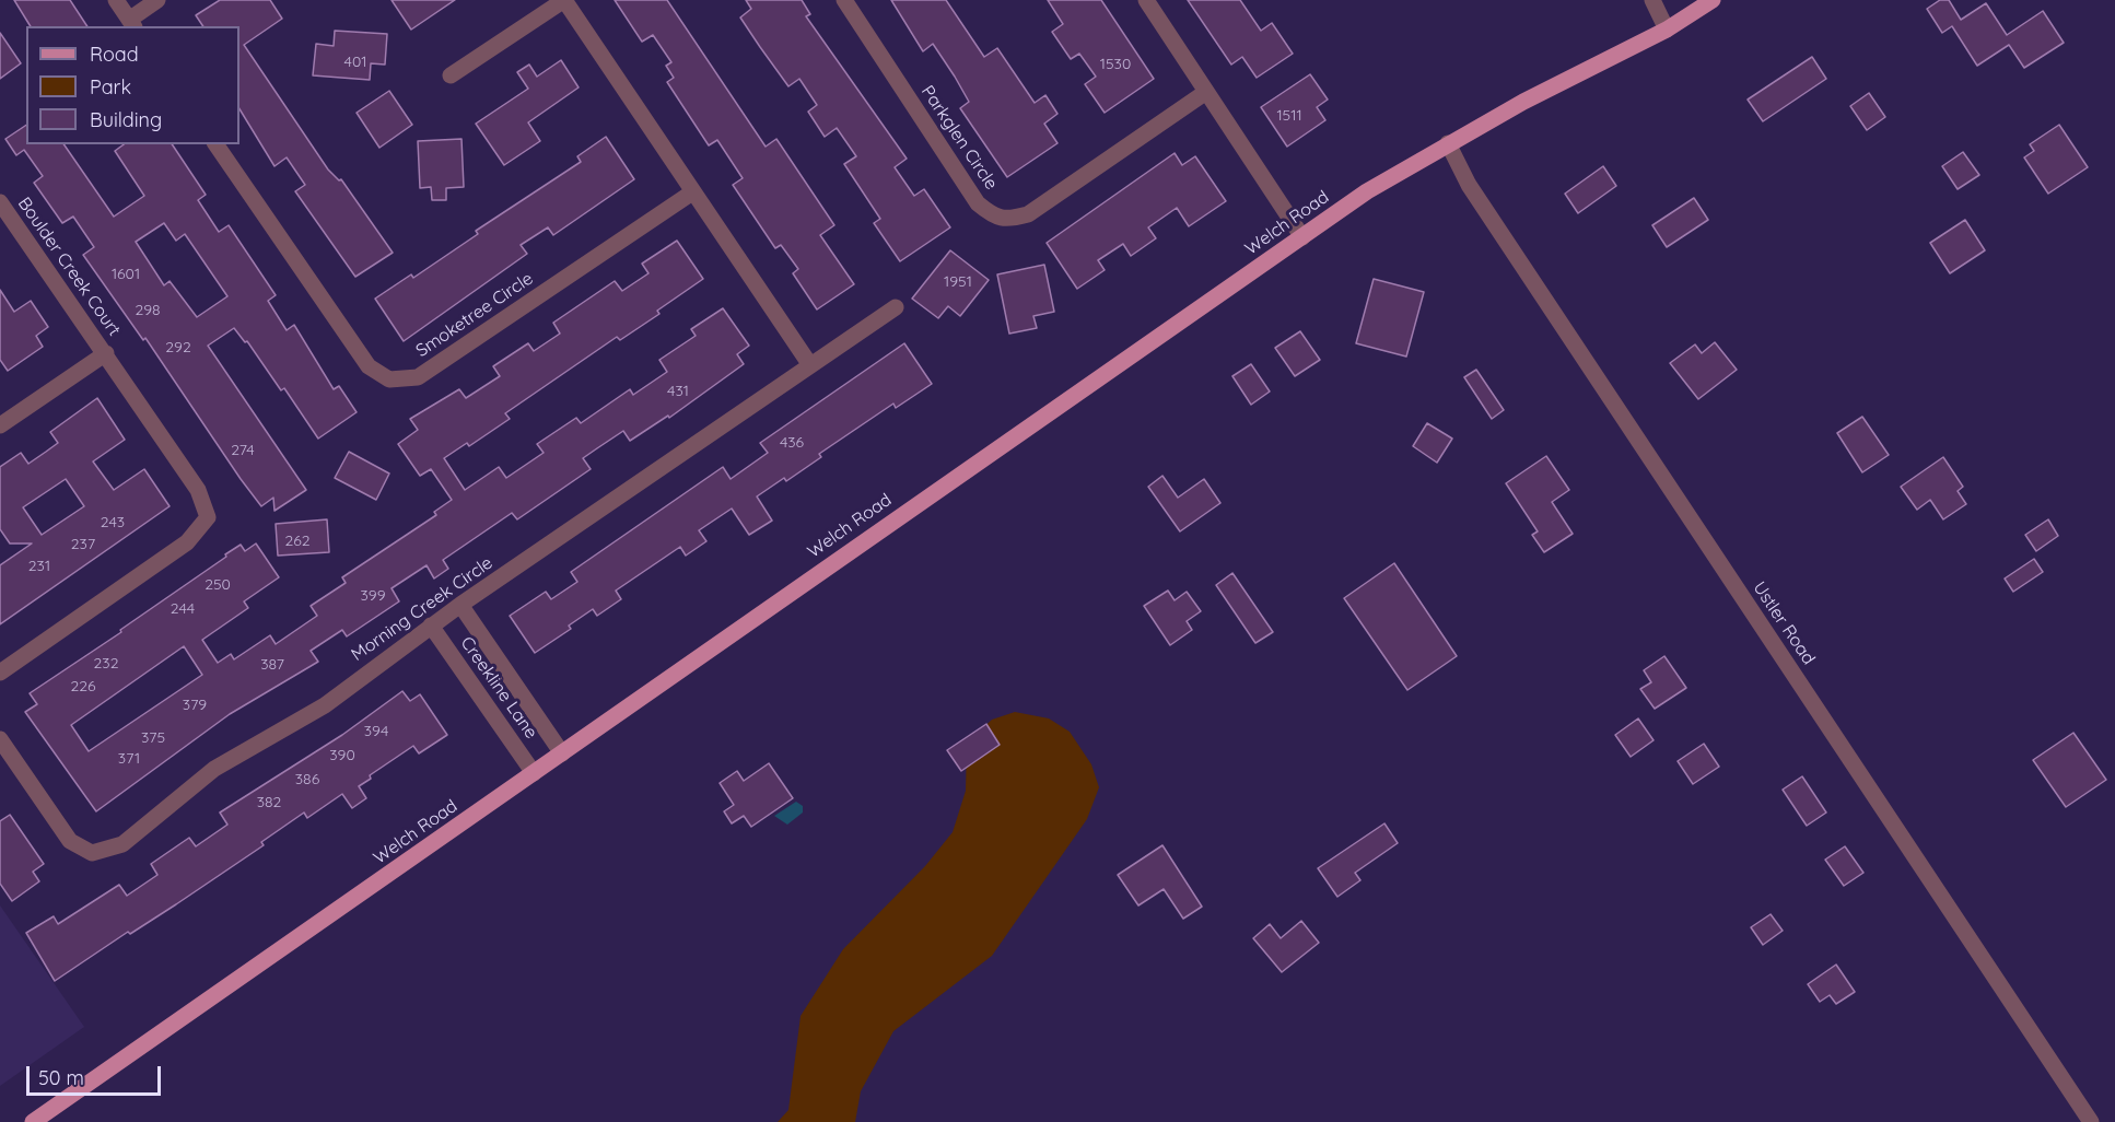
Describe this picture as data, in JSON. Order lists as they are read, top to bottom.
{
  "streets": {
    "main road": ["Welch Road"],
    "street": [
      "Parkglen Circle",
      "Boulder Creek Court",
      "Smoketree Circle",
      "Morning Creek Circle",
      "Ustler Road",
      "Creekline Lane"
    ]
  },
  "crossings": [
    ["Welch Road", "Ustler Road"],
    ["Welch Road", "Creekline Lane"],
    ["Morning Creek Circle", "Creekline Lane"]
  ],
  "house_numbers": [
    "401",
    "1530",
    "1511",
    "1601",
    "1951",
    "298",
    "292",
    "431",
    "436",
    "274",
    "243",
    "262",
    "237",
    "231",
    "250",
    "399",
    "244",
    "232",
    "387",
    "226",
    "379",
    "394",
    "375",
    "390",
    "371",
    "386",
    "382"
  ],
  "legend": ["Road", "Park", "Building"],
  "scale_bar": "50 m"
}
